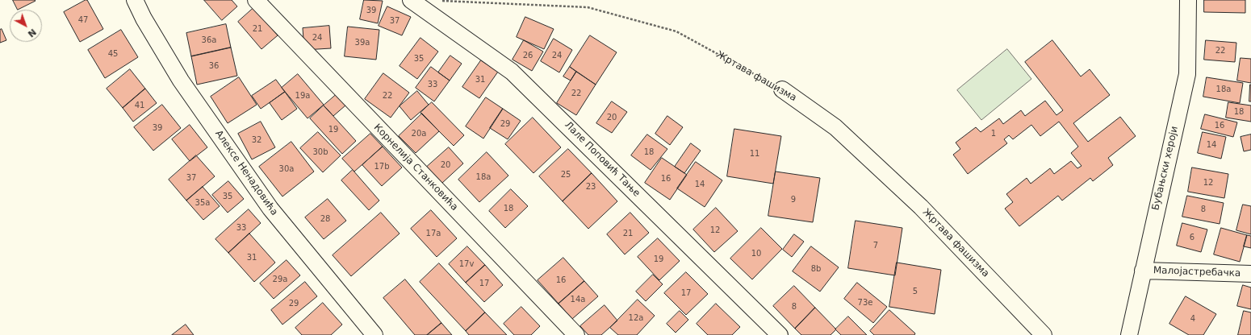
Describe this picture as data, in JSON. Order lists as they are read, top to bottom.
{
  "streets": {
    "street": [
      "Жртава фашизма",
      "Лале Поповић Тање",
      "Корнелија Станковића",
      "Бубањски хероји",
      "Алексе Ненадовића",
      "Малојастребачка"
    ]
  },
  "crossings": [
    ["Бубањски хероји", "Малојастребачка"]
  ],
  "house_numbers": [
    "39",
    "47",
    "37",
    "21",
    "24",
    "36a",
    "39a",
    "22",
    "45",
    "26",
    "24",
    "35",
    "36",
    "31",
    "33",
    "18a",
    "22",
    "19a",
    "22",
    "41",
    "18",
    "20",
    "29",
    "16",
    "39",
    "19",
    "20a",
    "1",
    "32",
    "14",
    "30b",
    "18",
    "11",
    "20",
    "17b",
    "30a",
    "25",
    "18a",
    "37",
    "16",
    "12",
    "14",
    "23",
    "35",
    "9",
    "35a",
    "18",
    "8",
    "28",
    "33",
    "12",
    "17a",
    "21",
    "6",
    "7",
    "10",
    "31",
    "19",
    "17v",
    "8b",
    "29a",
    "16",
    "17",
    "5",
    "17",
    "14a",
    "73e",
    "29",
    "8",
    "12a",
    "4"
  ],
  "north": "bottom right"
}
